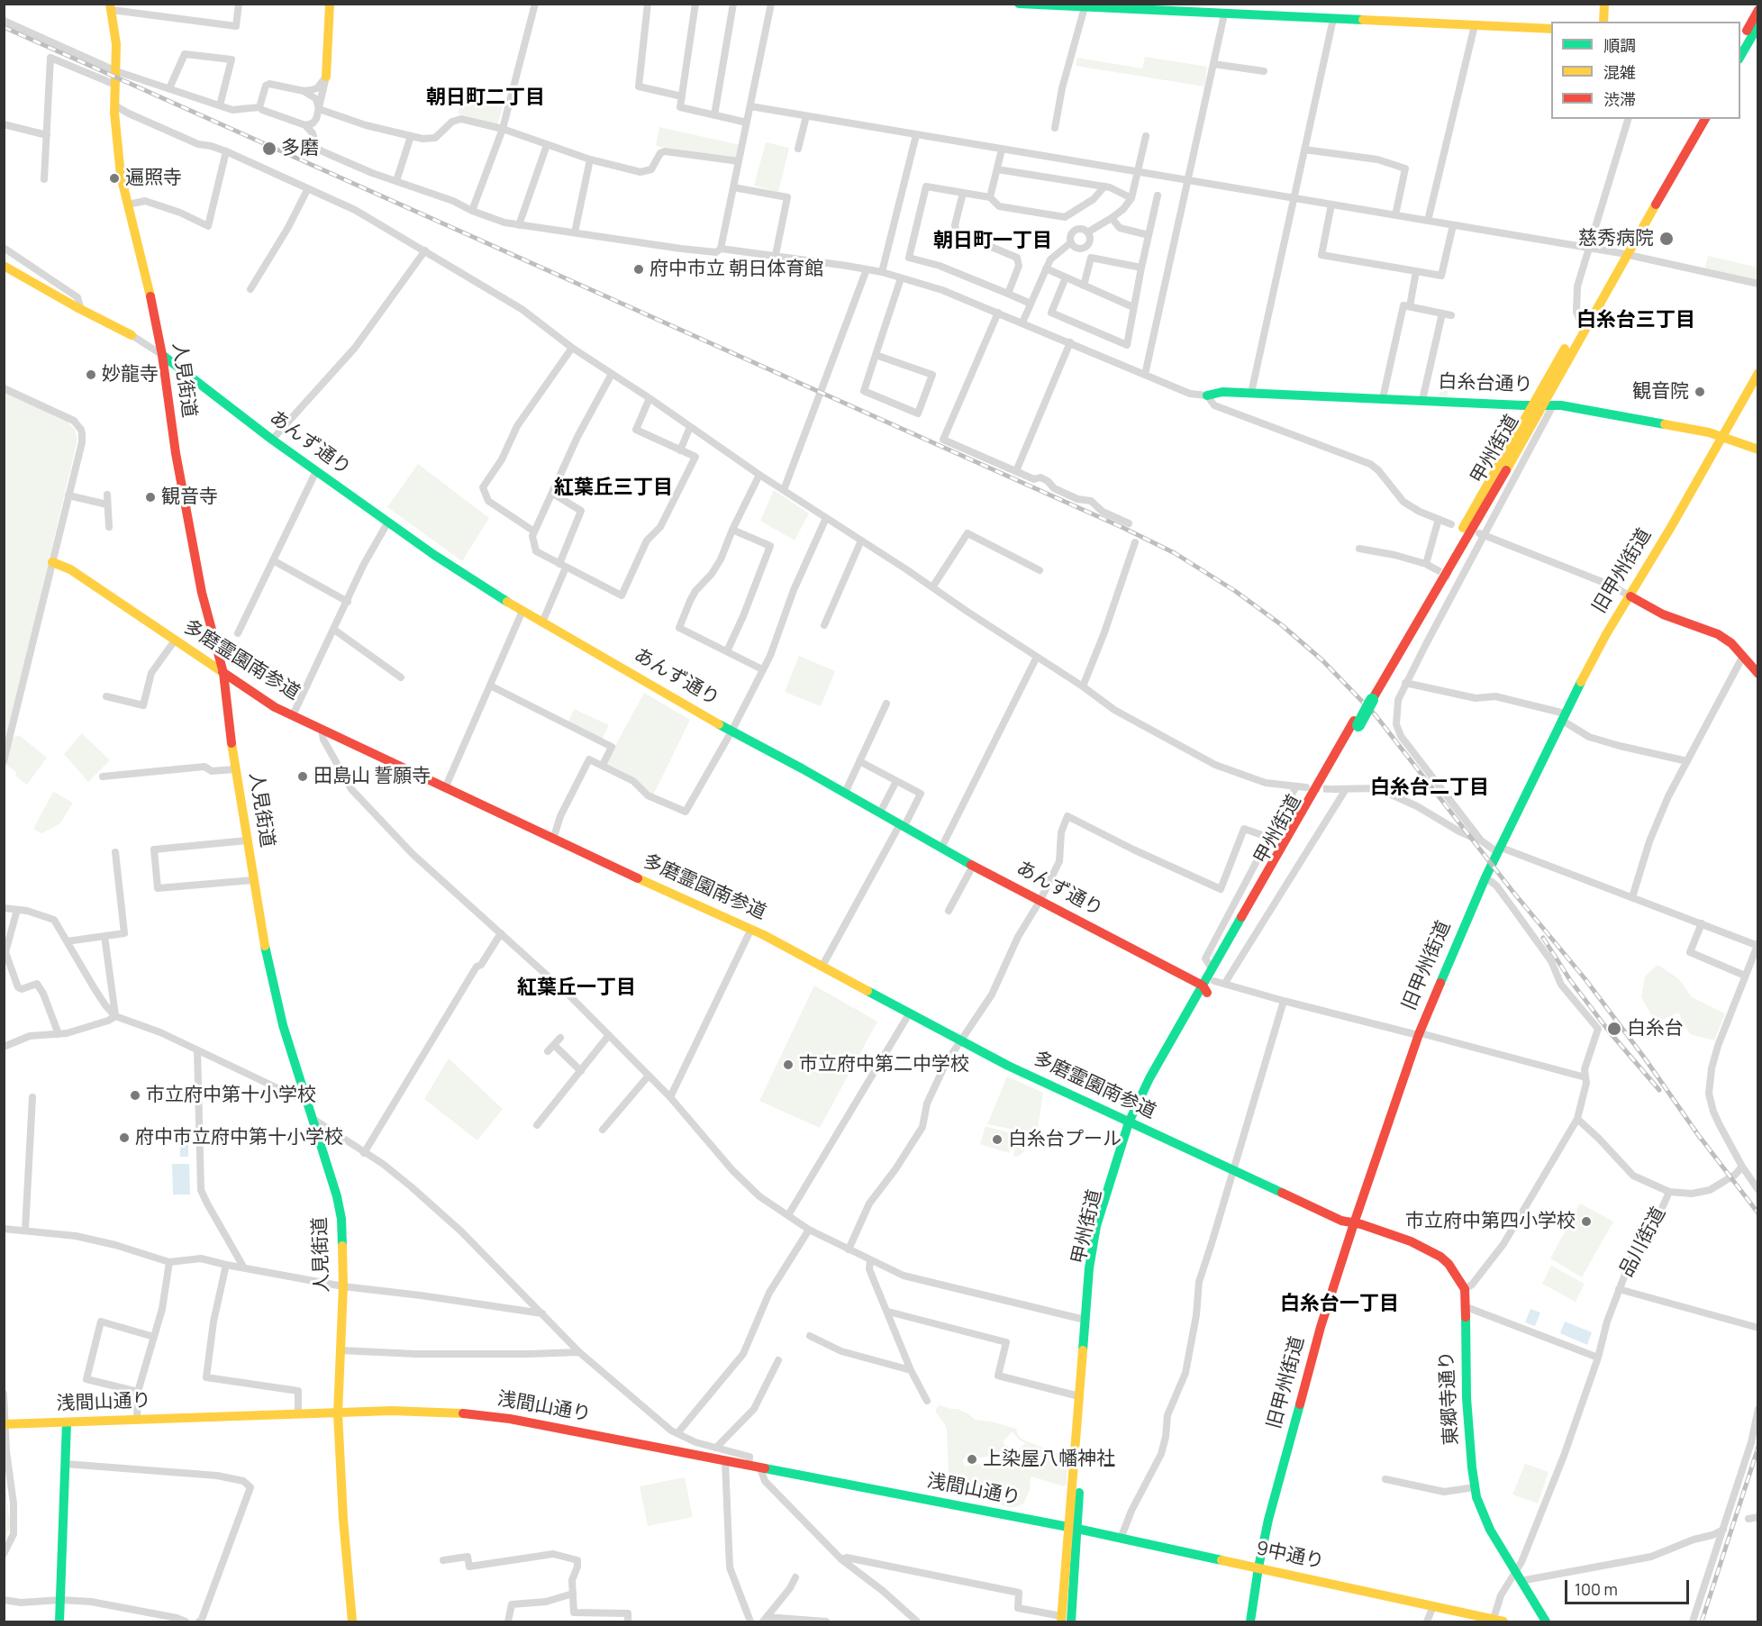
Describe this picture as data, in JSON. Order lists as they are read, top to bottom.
{
  "streets": {
    "main road": [
      "人見街道",
      "白糸台通り",
      "あんず通り",
      "甲州街道",
      "旧甲州街道",
      "多磨霊園南参道",
      "東郷寺通り",
      "浅間山通り",
      "9中通り"
    ],
    "street": ["品川街道"]
  },
  "crossings": [
    ["人見街道", "あんず通り"],
    ["人見街道", "多磨霊園南参道"],
    ["人見街道", "浅間山通り"],
    ["白糸台通り", "甲州街道"],
    ["白糸台通り", "旧甲州街道"],
    ["あんず通り", "甲州街道"],
    ["甲州街道", "多磨霊園南参道"],
    ["甲州街道", "浅間山通り"],
    ["甲州街道", "9中通り"],
    ["旧甲州街道", "多磨霊園南参道"],
    ["旧甲州街道", "東郷寺通り"],
    ["旧甲州街道", "9中通り"],
    ["多磨霊園南参道", "東郷寺通り"],
    ["品川街道", "東郷寺通り"],
    ["品川街道", "9中通り"],
    ["浅間山通り", "9中通り"]
  ],
  "districts": [
    "朝日町二丁目",
    "朝日町一丁目",
    "白糸台三丁目",
    "紅葉丘三丁目",
    "白糸台二丁目",
    "紅葉丘一丁目",
    "白糸台一丁目"
  ],
  "places": [
    "多磨",
    "遍照寺",
    "慈秀病院",
    "府中市立 朝日体育館",
    "妙龍寺",
    "観音院",
    "観音寺",
    "田島山 誓願寺",
    "白糸台",
    "市立府中第二中学校",
    "市立府中第十小学校",
    "府中市立府中第十小学校",
    "白糸台プール",
    "市立府中第四小学校",
    "上染屋八幡神社"
  ],
  "legend": ["順調", "混雑", "渋滞"],
  "scale_bar": "100 m"
}
